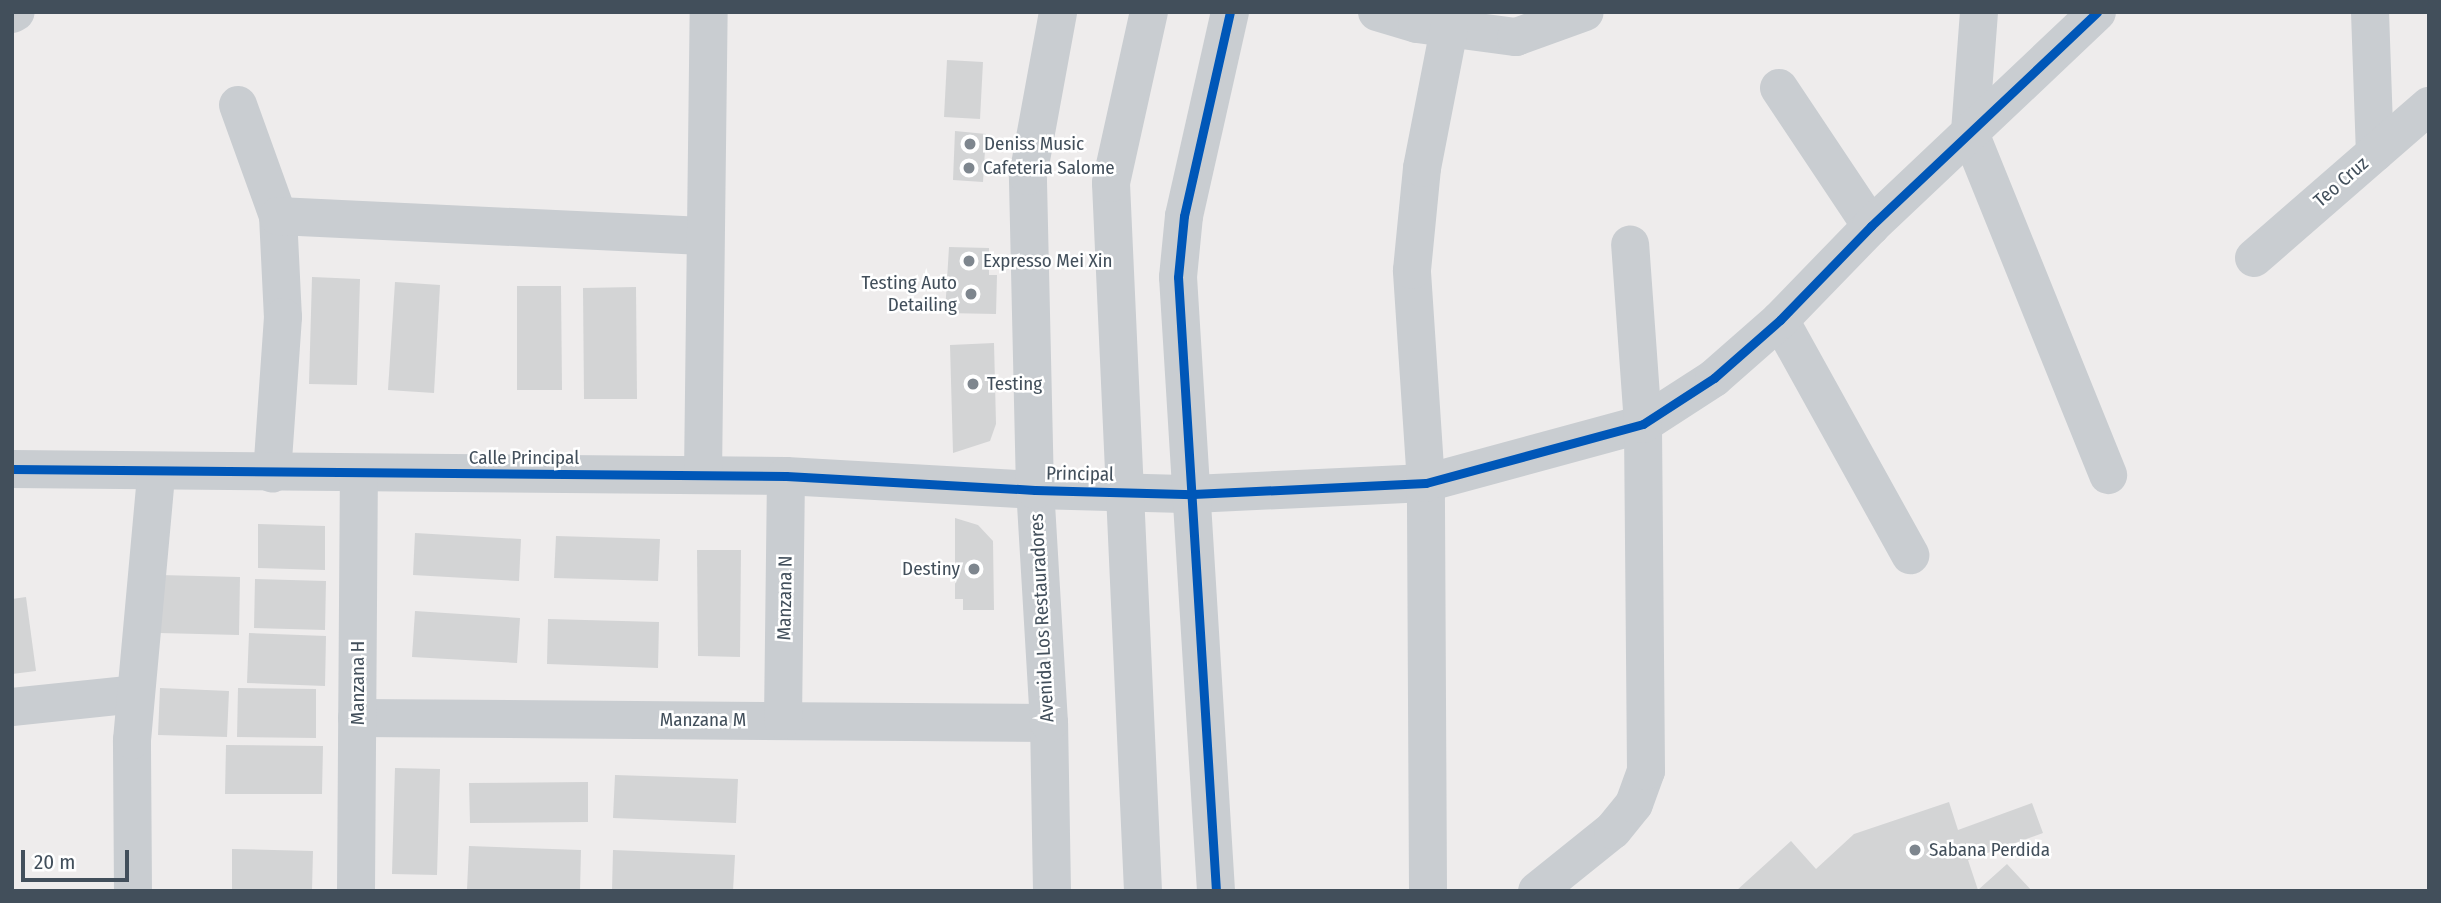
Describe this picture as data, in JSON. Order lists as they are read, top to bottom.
{
  "streets": {
    "street": [
      "Teo Cruz",
      "Calle Principal",
      "Principal",
      "Manzana N",
      "Avenida Los Restauradores",
      "Manzana H",
      "Manzana M"
    ]
  },
  "crossings": [
    ["Calle Principal", "Principal"],
    ["Calle Principal", "Manzana N"],
    ["Calle Principal", "Avenida Los Restauradores"],
    ["Calle Principal", "Manzana H"],
    ["Principal", "Avenida Los Restauradores"],
    ["Manzana N", "Manzana M"],
    ["Avenida Los Restauradores", "Manzana M"],
    ["Manzana H", "Manzana M"]
  ],
  "places": [
    "Deniss Music",
    "Cafeteria Salome",
    "Expresso Mei Xin",
    "Testing Auto Detailing",
    "Testing",
    "Destiny",
    "Sabana Perdida"
  ],
  "scale_bar": "20 m"
}
